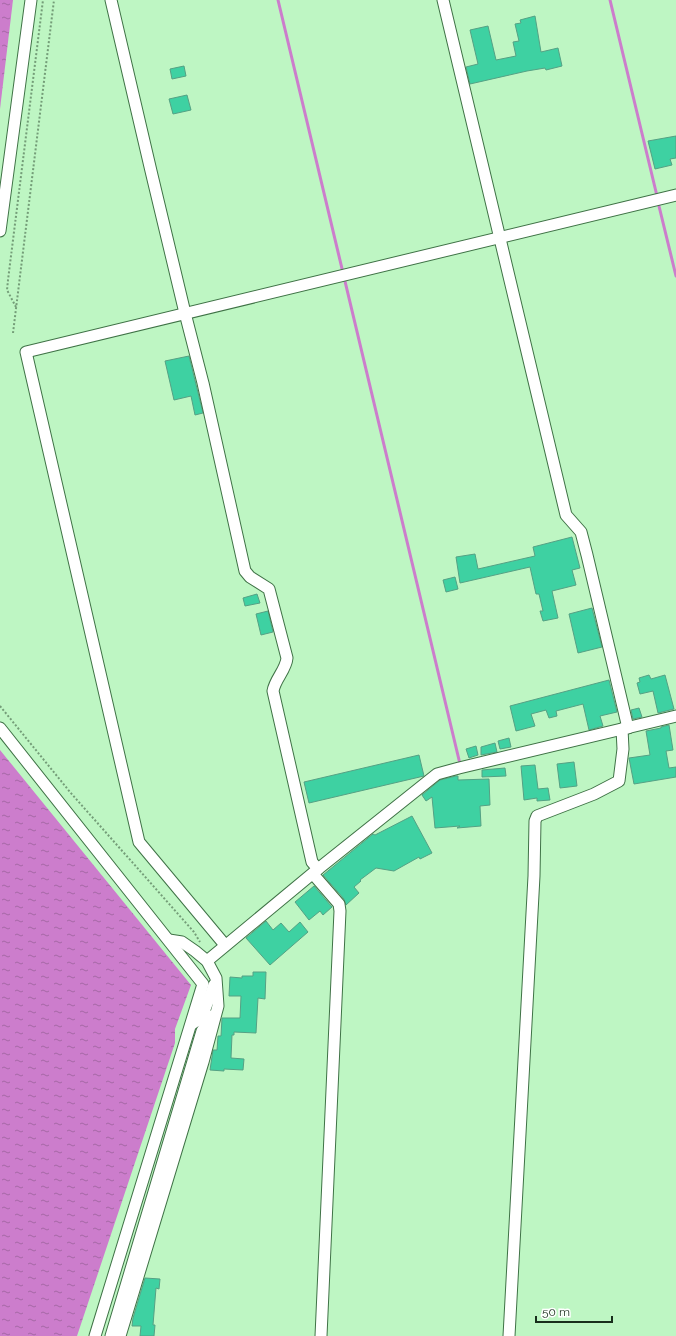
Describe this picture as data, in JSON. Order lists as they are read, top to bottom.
{
  "scale_bar": "50 m"
}
